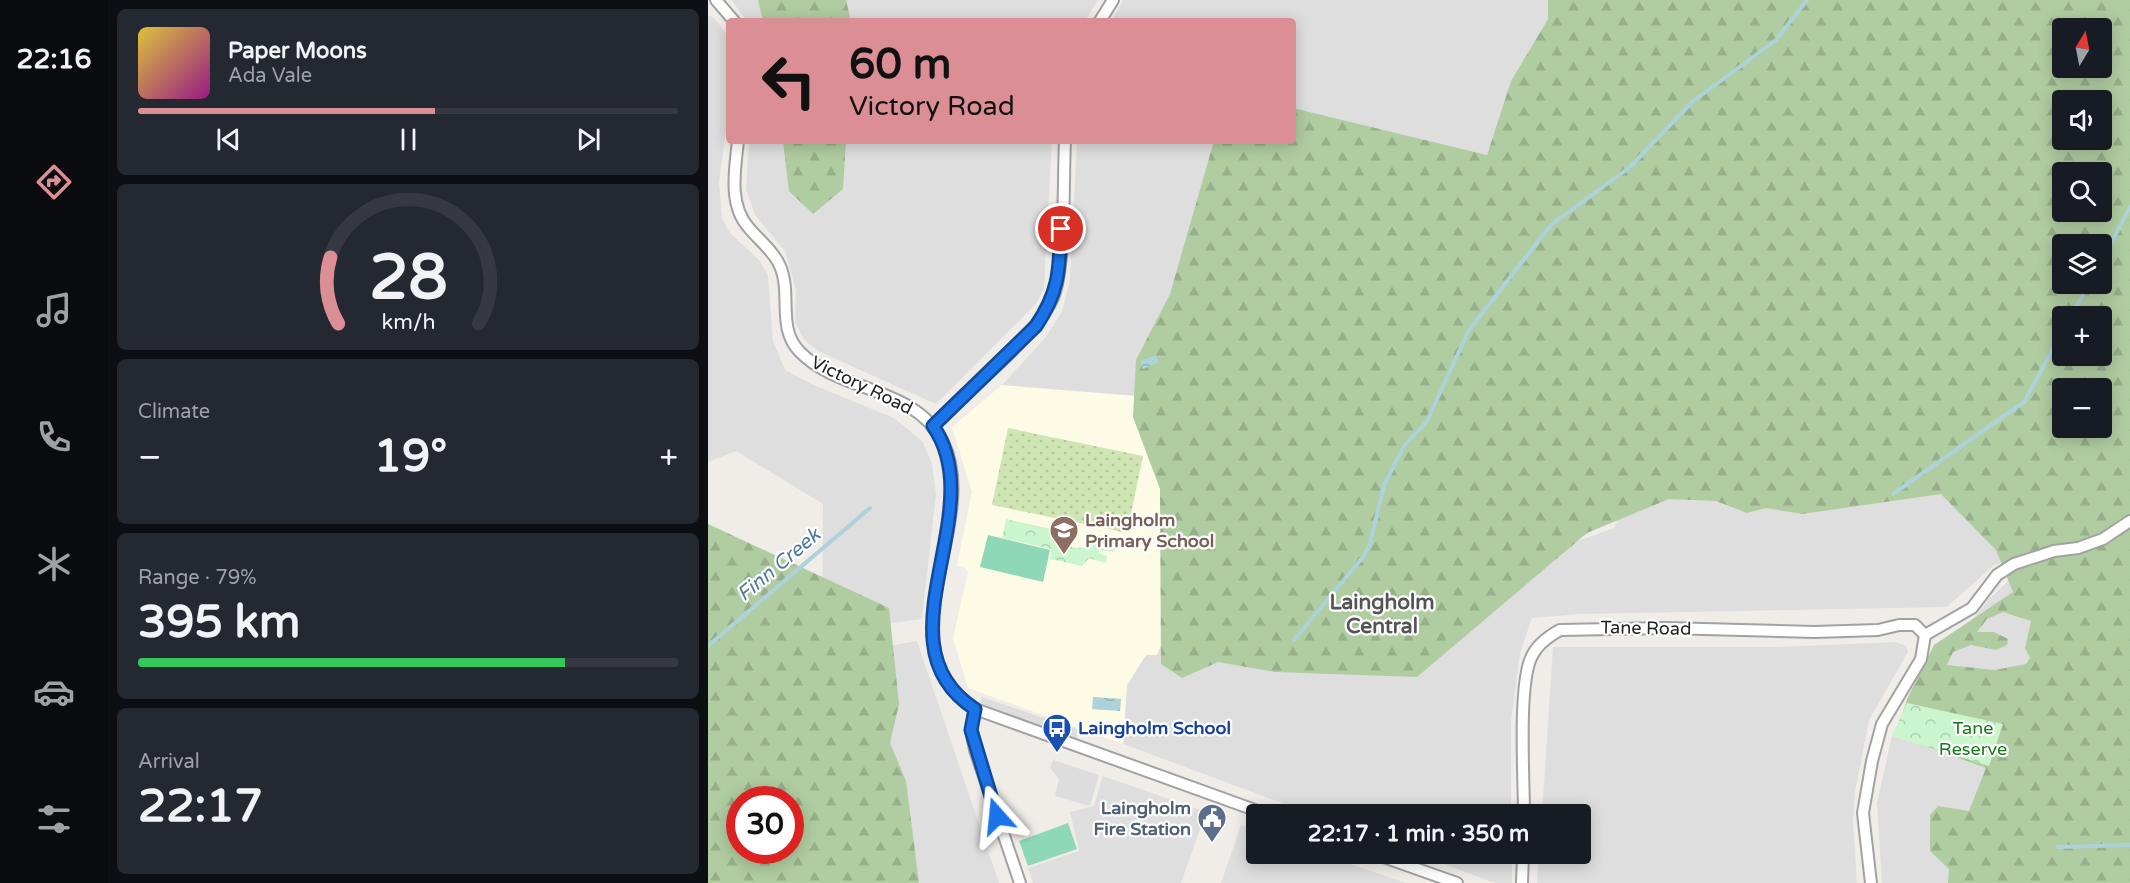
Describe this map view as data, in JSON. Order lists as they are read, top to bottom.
{
  "streets": {
    "street": ["Victory Road", "Tane Road"]
  },
  "districts": ["Laingholm Central"],
  "water": ["Finn Creek"],
  "parks": ["Tane Reserve"],
  "places": {
    "school or university": ["Laingholm Primary School"],
    "bus stop": ["Laingholm School"],
    "public building": ["Laingholm Fire Station"]
  },
  "north": "top",
  "page": {
    "tabs": "22:16",
    "map_buttons": ["+", "−"],
    "turn": ["60 m", "Victory Road"],
    "song": ["Paper Moons", "Ada Vale"],
    "tile": [
      "Climate",
      ["Range · 79%", "395 km"],
      ["Arrival", "22:17"]
    ],
    "heat": ["−", "19°", "+"],
    "limit": "30",
    "trip": "22:17 · 1 min · 350 m",
    "gauge": ["28", "km/h"]
  }
}
